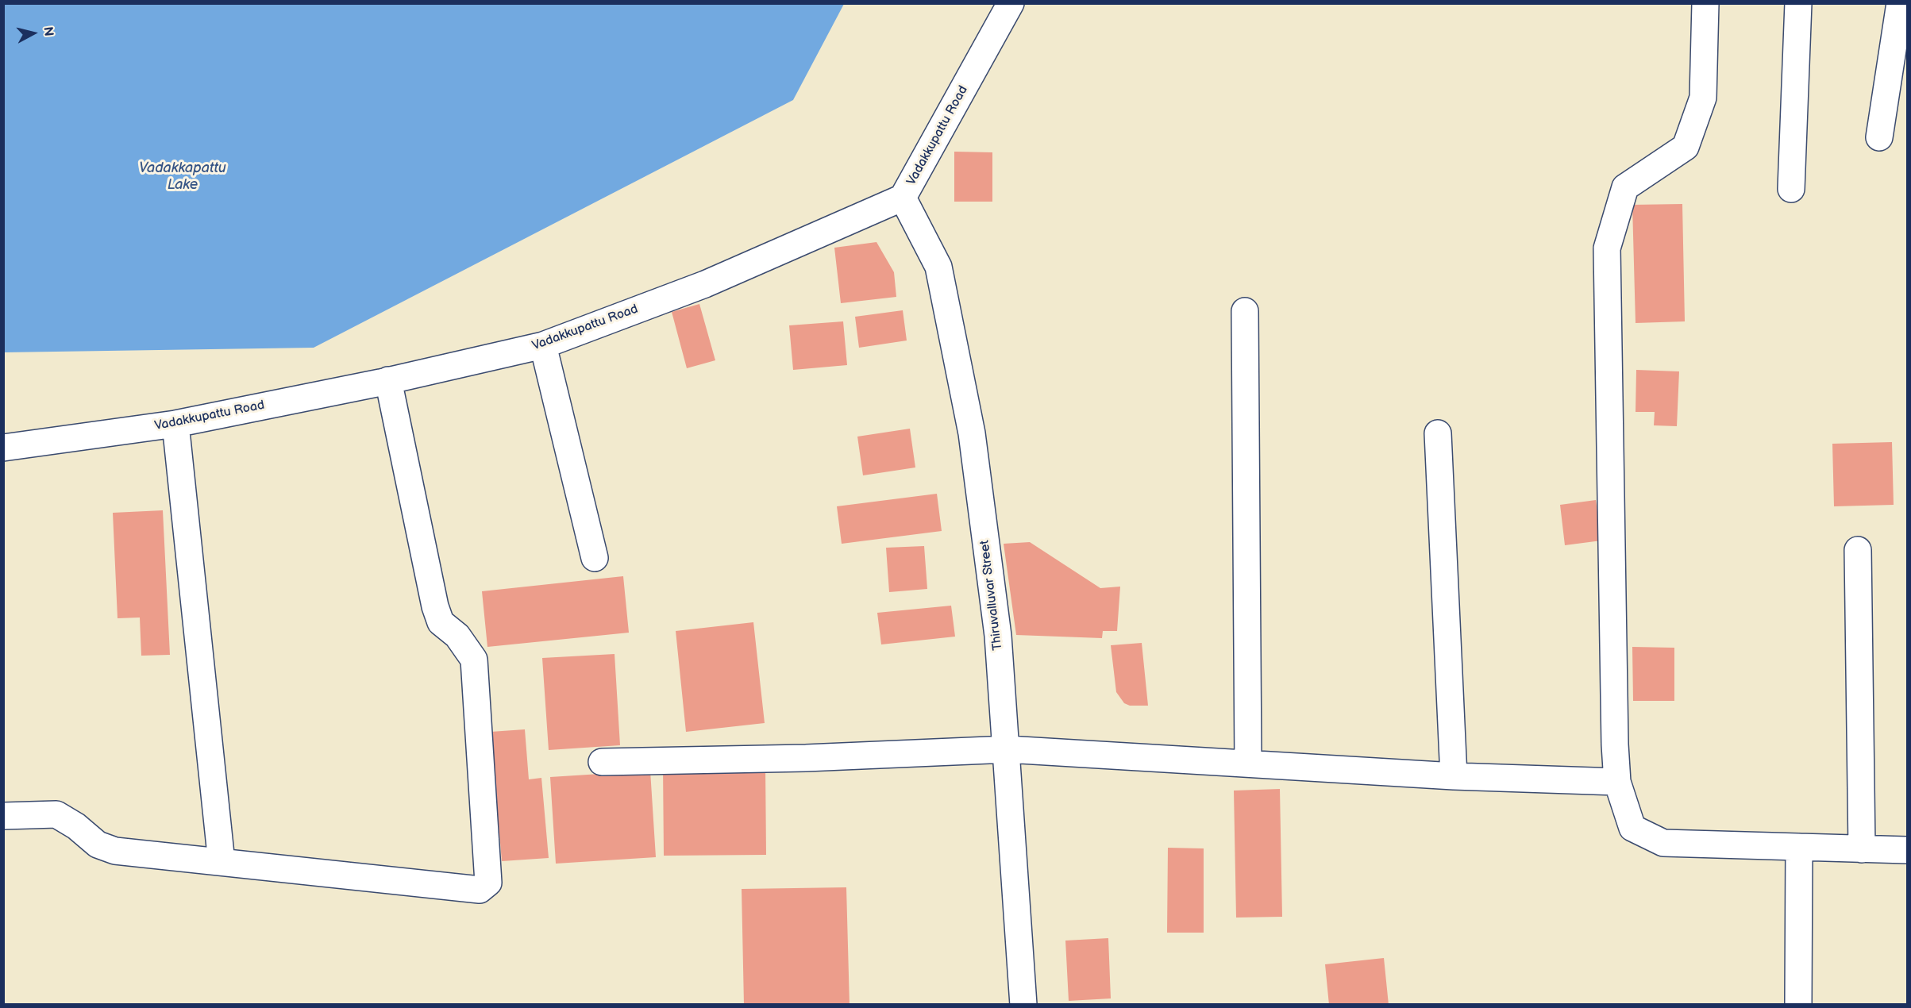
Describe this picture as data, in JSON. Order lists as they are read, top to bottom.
{
  "streets": {
    "street": ["Vadakkupattu Road", "Thiruvalluvar Street"]
  },
  "crossings": [
    ["Vadakkupattu Road", "Thiruvalluvar Street"]
  ],
  "water": ["Vadakkapattu Lake"],
  "north": "right"
}
